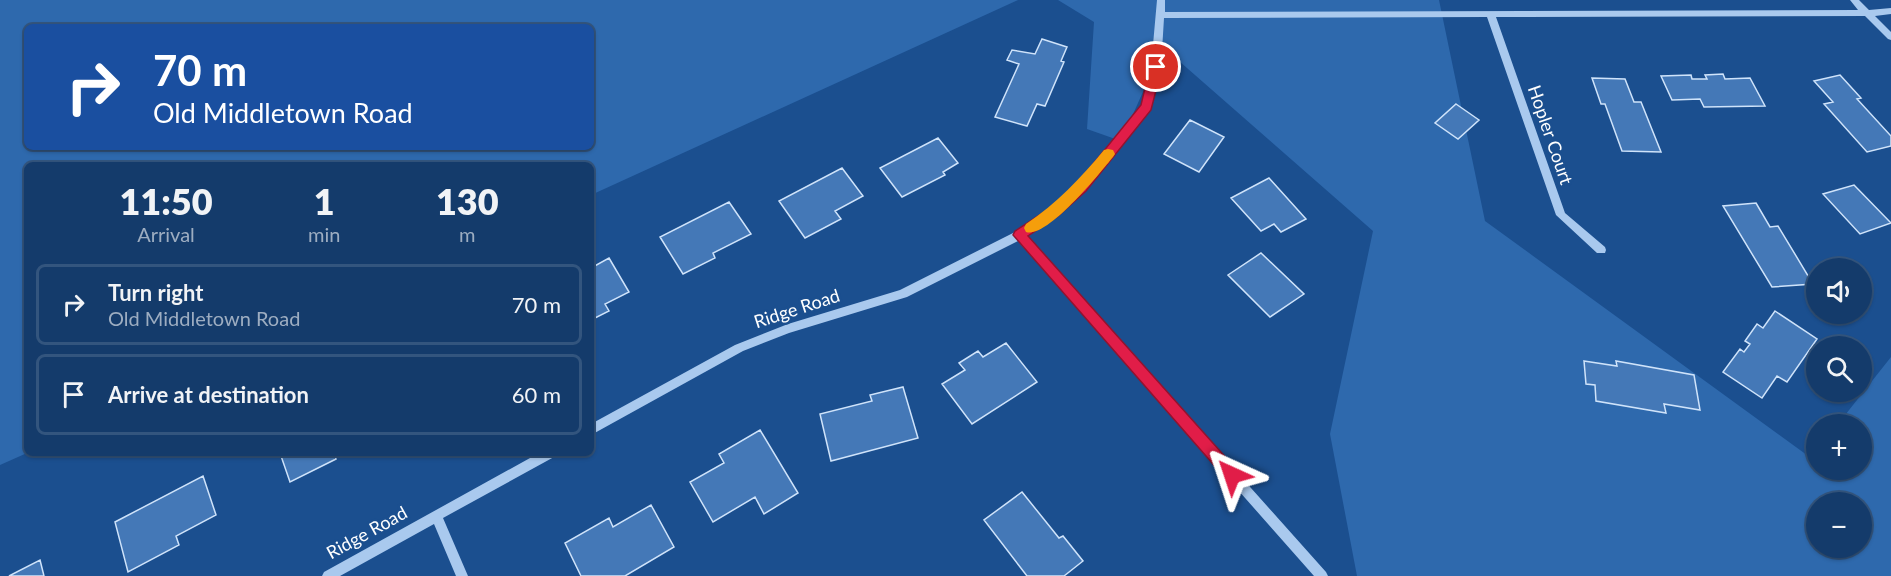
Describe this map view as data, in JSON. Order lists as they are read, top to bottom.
{
  "streets": {
    "street": ["Hopler Court", "Ridge Road"]
  },
  "page": {
    "turn": ["70 m", "Old Middletown Road"],
    "eta": [
      "11:50",
      "Arrival",
      "1",
      "min",
      "130",
      "m"
    ],
    "map_buttons": ["+", "−"],
    "list": [
      {
        "name": "Turn right",
        "note": "Old Middletown Road",
        "value": "70 m"
      },
      {
        "name": "Arrive at destination",
        "value": "60 m"
      }
    ]
  }
}
